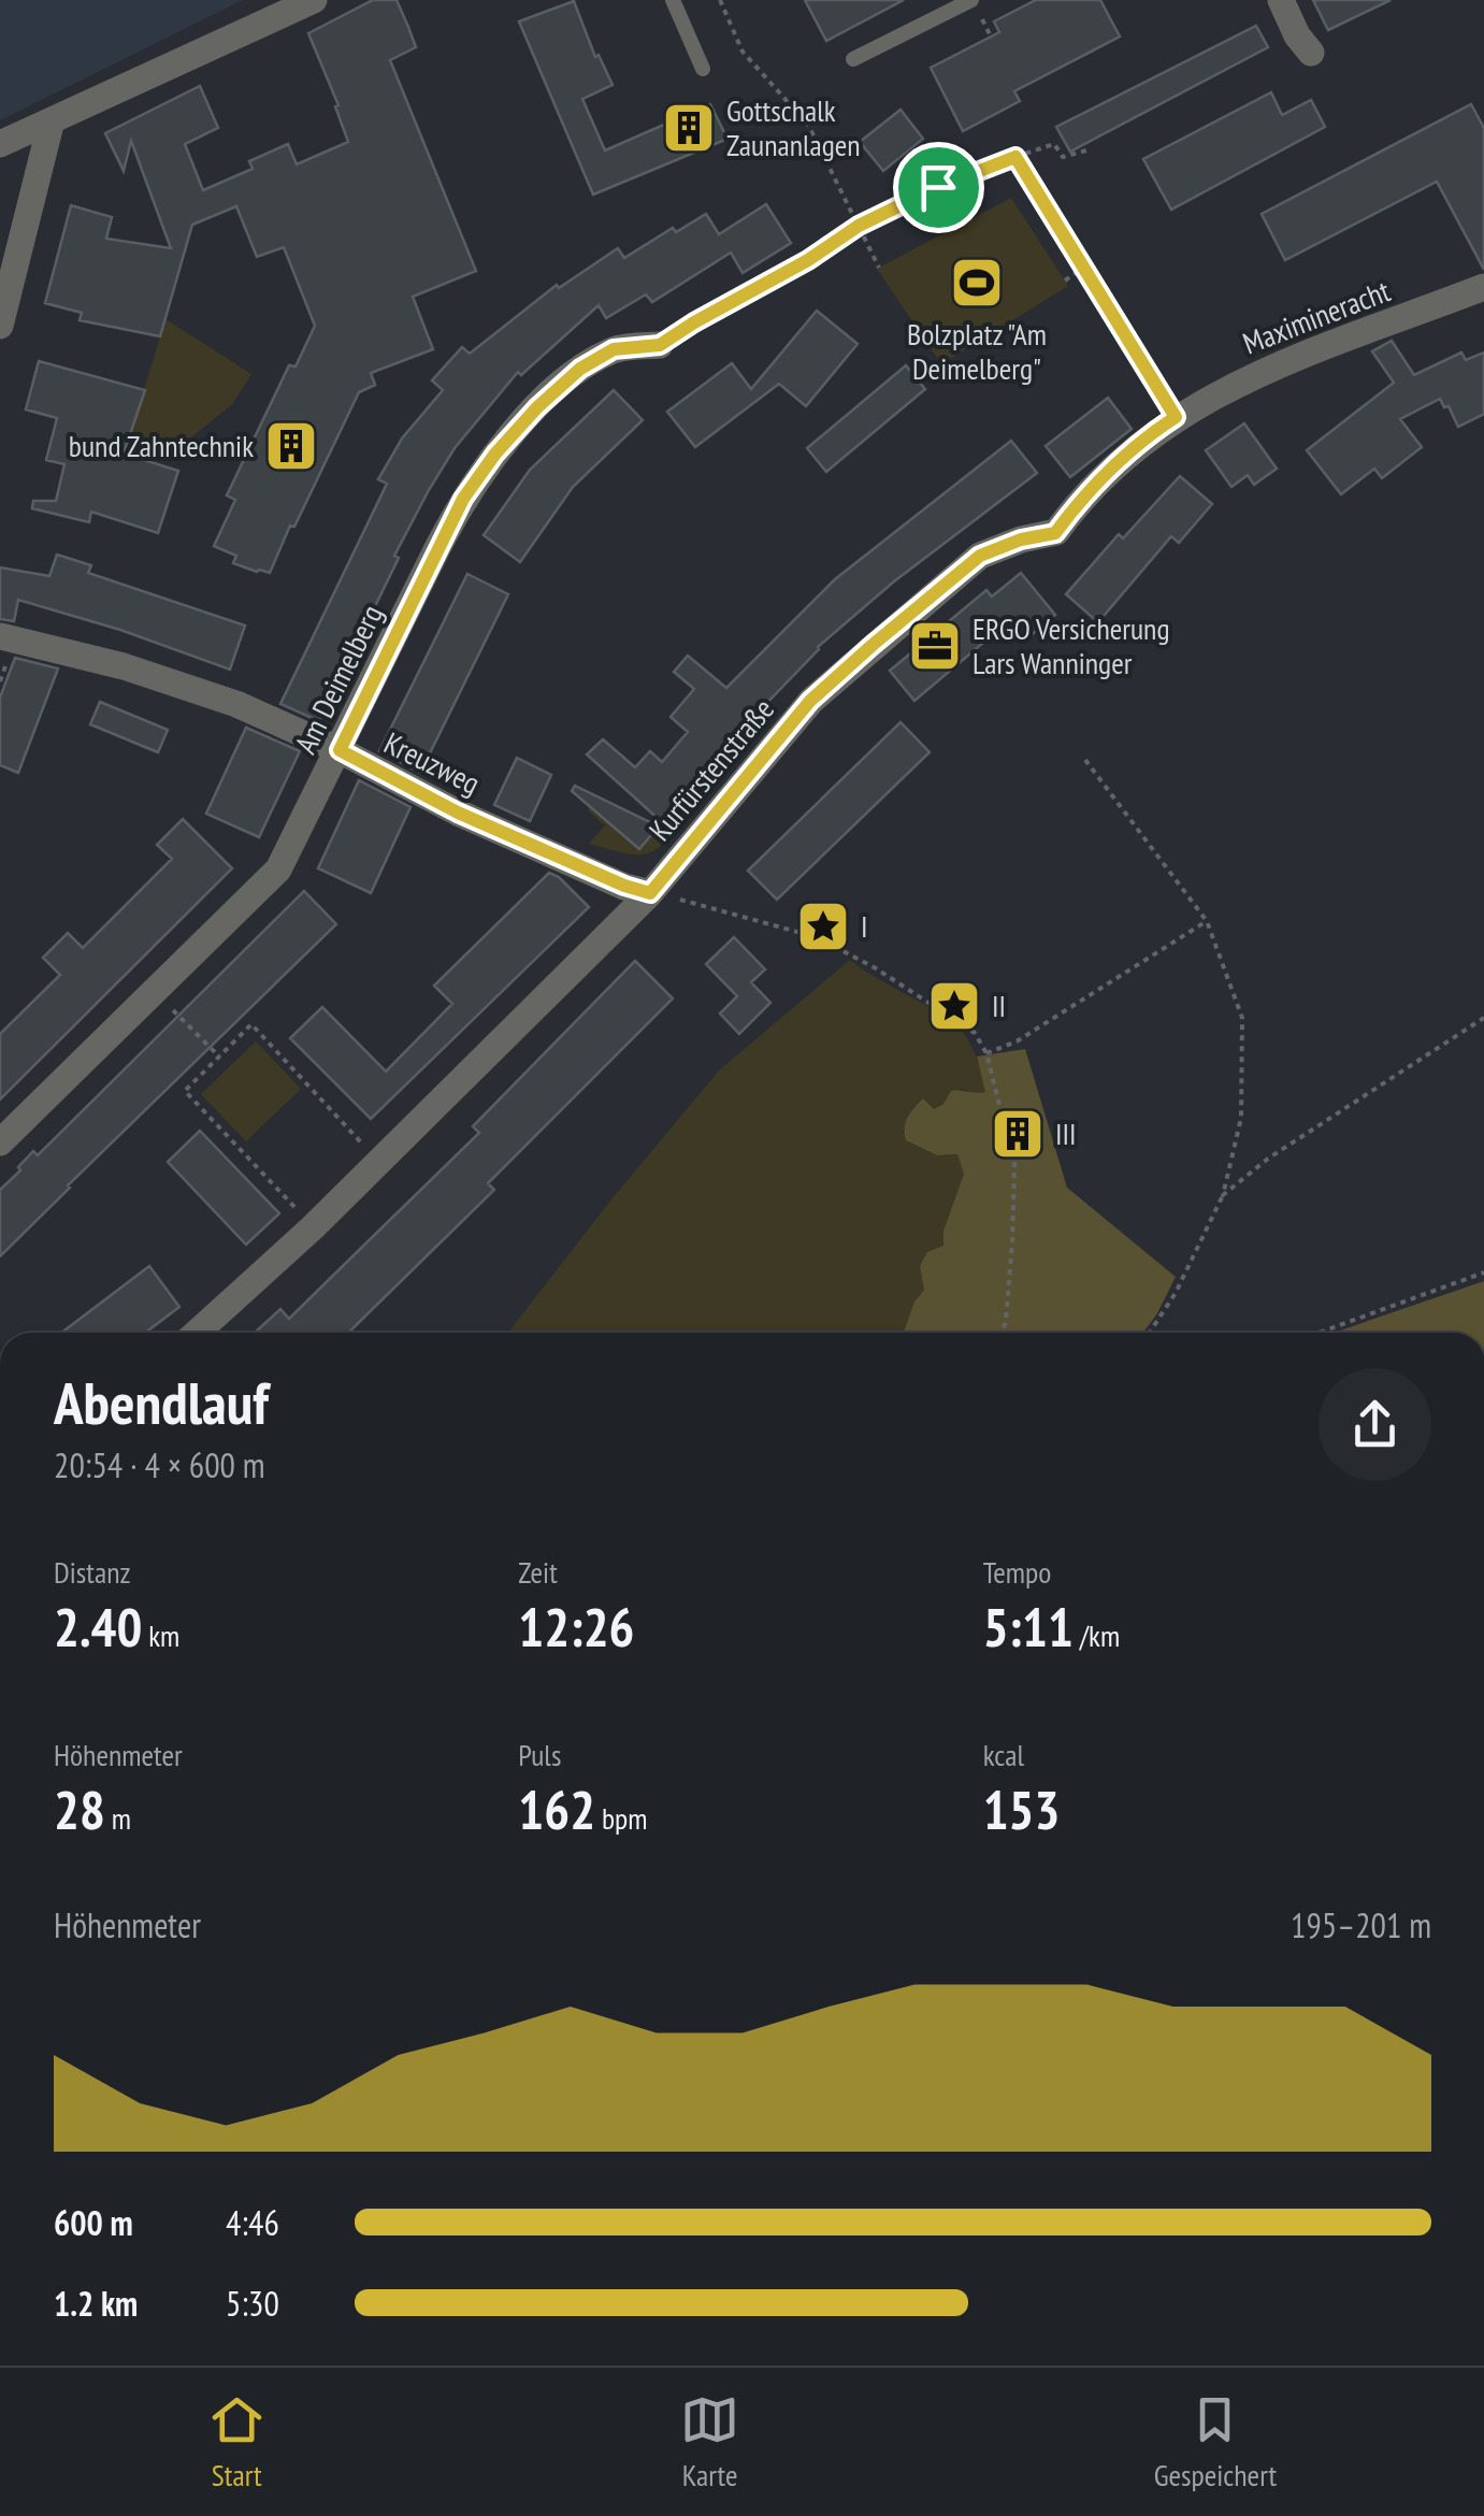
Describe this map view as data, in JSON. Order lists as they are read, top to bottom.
{
  "streets": {
    "street": [
      "Maximineracht",
      "Am Deimelberg",
      "Kreuzweg",
      "Kurfürstenstraße"
    ]
  },
  "crossings": [
    ["Maximineracht", "Kurfürstenstraße"],
    ["Am Deimelberg", "Kreuzweg"],
    ["Kreuzweg", "Kurfürstenstraße"]
  ],
  "places": {
    "building": ["Gottschalk Zaunanlagen", "bund Zahntechnik", "III"],
    "sports": ["Bolzplatz \"Am Deimelberg\""],
    "office": ["ERGO Versicherung Lars Wanninger"],
    "place": ["I", "II"]
  },
  "page": {
    "heading": ["Abendlauf", "20:54 · 4 × 600 m"],
    "stats": [
      ["Distanz", "2.40 km"],
      ["Zeit", "12:26"],
      ["Tempo", "5:11 /km"],
      ["Höhenmeter", "28 m"],
      ["Puls", "162 bpm"],
      ["kcal", "153"]
    ],
    "chart": ["Höhenmeter", "195–201 m"],
    "list": [
      {
        "name": "600 m",
        "note": "4:46"
      },
      {
        "name": "1.2 km",
        "note": "5:30"
      }
    ],
    "tabs": ["Start", "Karte", "Gespeichert"]
  }
}
